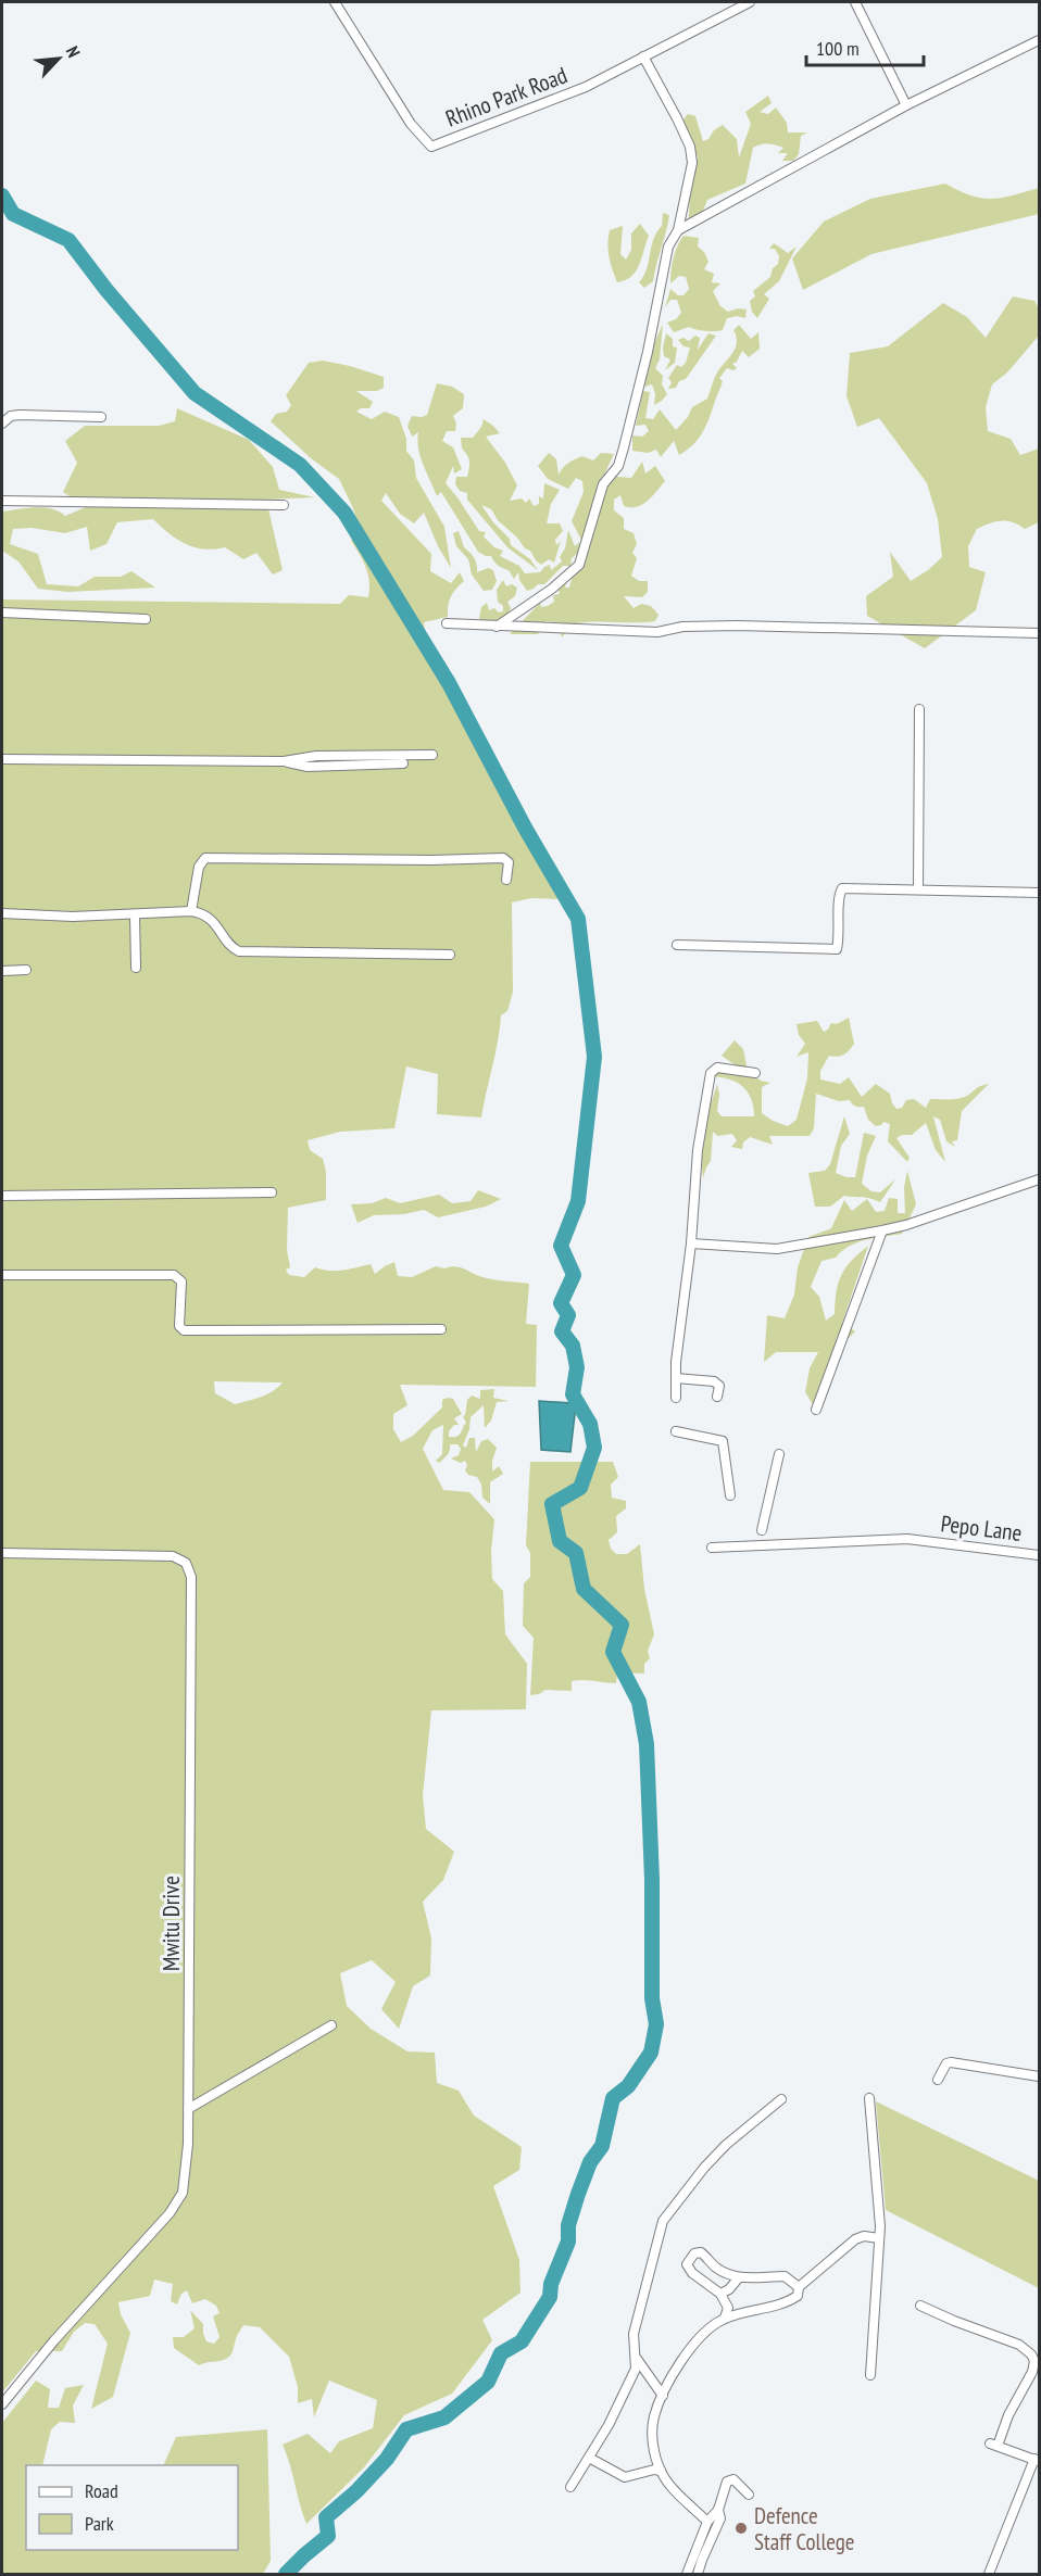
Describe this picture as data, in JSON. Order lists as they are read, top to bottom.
{
  "streets": {
    "street": ["Rhino Park Road", "Pepo Lane", "Mwitu Drive"]
  },
  "places": ["Defence Staff College"],
  "legend": ["Road", "Park"],
  "scale_bar": "100 m",
  "north": "top right"
}
